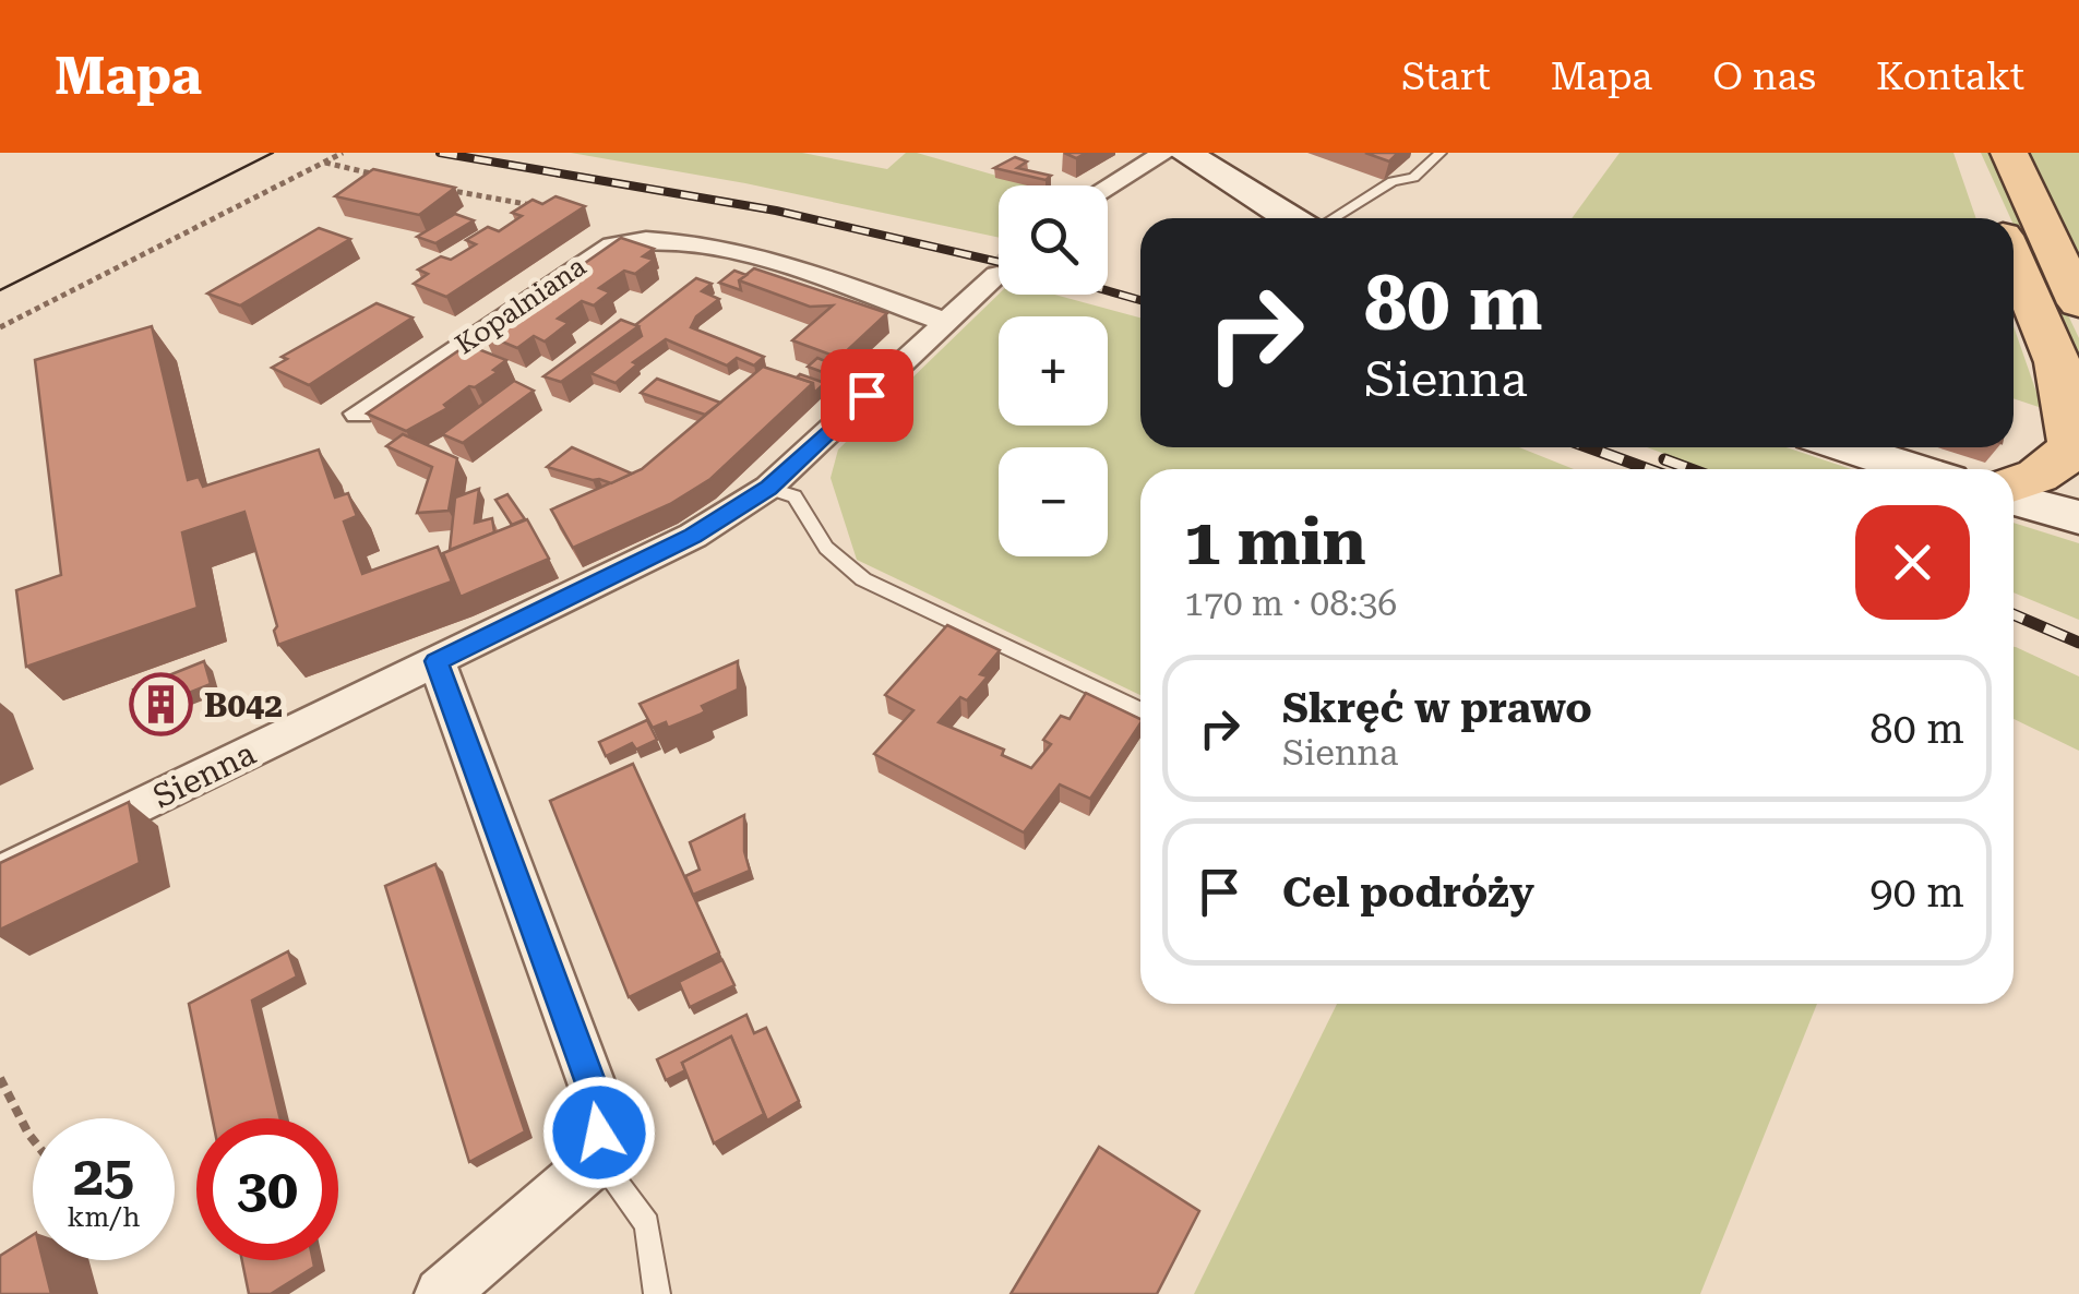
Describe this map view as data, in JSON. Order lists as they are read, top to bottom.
{
  "streets": {
    "street": ["Kopalniana", "Sienna"]
  },
  "crossings": [
    ["Kopalniana", "Sienna"]
  ],
  "places": {
    "building": ["B042"]
  },
  "page": {
    "header": "Mapa",
    "nav": [
      "Start",
      "Mapa",
      "O nas",
      "Kontakt"
    ],
    "map_buttons": ["+", "−"],
    "turn": ["80 m", "Sienna"],
    "heading": ["1 min", "170 m · 08:36"],
    "list": [
      {
        "name": "Skręć w prawo",
        "note": "Sienna",
        "value": "80 m"
      },
      {
        "name": "Cel podróży",
        "value": "90 m"
      }
    ],
    "speed": "25 km/h",
    "limit": "30"
  }
}
